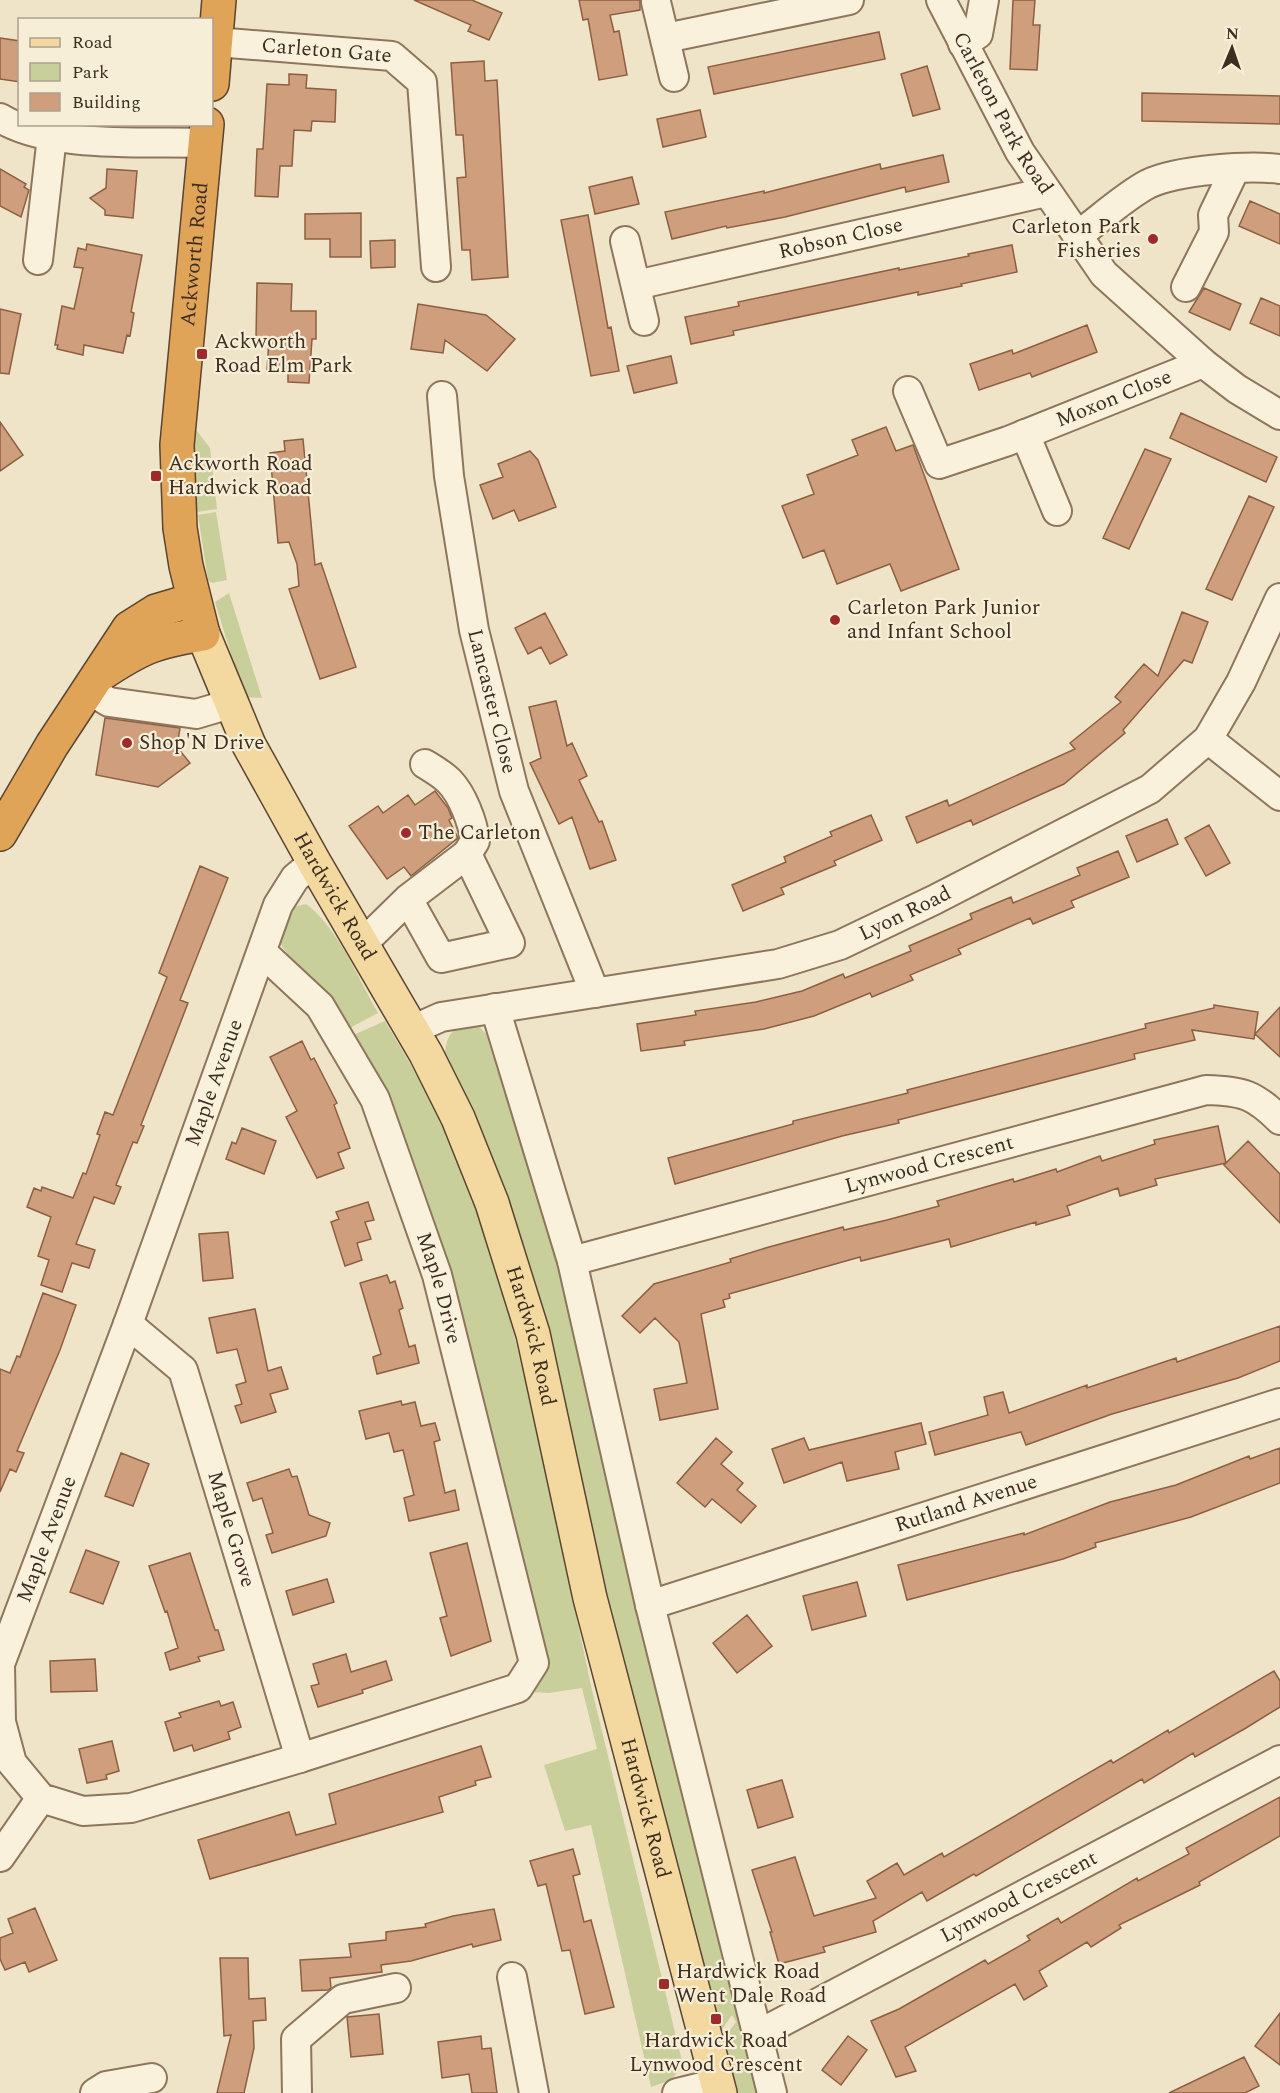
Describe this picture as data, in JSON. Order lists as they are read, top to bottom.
{
  "streets": {
    "highway": ["Ackworth Road"],
    "main road": ["Hardwick Road"],
    "street": [
      "Carleton Gate",
      "Carleton Park Road",
      "Robson Close",
      "Moxon Close",
      "Lancaster Close",
      "Lyon Road",
      "Maple Avenue",
      "Lynwood Crescent",
      "Maple Drive",
      "Rutland Avenue",
      "Maple Grove"
    ]
  },
  "crossings": [
    ["Carleton Park Road", "Robson Close"],
    ["Carleton Park Road", "Moxon Close"],
    ["Ackworth Road", "Hardwick Road"],
    ["Lancaster Close", "Lyon Road"],
    ["Hardwick Road", "Lyon Road"],
    ["Hardwick Road", "Maple Avenue"],
    ["Maple Avenue", "Maple Drive"],
    ["Maple Avenue", "Maple Grove"],
    ["Maple Drive", "Maple Grove"]
  ],
  "places": {
    "other": [
      "Carleton Park Fisheries",
      "Carleton Park Junior and Infant School",
      "Shop'N Drive",
      "The Carleton"
    ],
    "transit": [
      "Ackworth Road Elm Park",
      "Ackworth Road Hardwick Road",
      "Hardwick Road Went Dale Road",
      "Hardwick Road Lynwood Crescent"
    ]
  },
  "legend": ["Road", "Park", "Building"],
  "north": "top"
}
